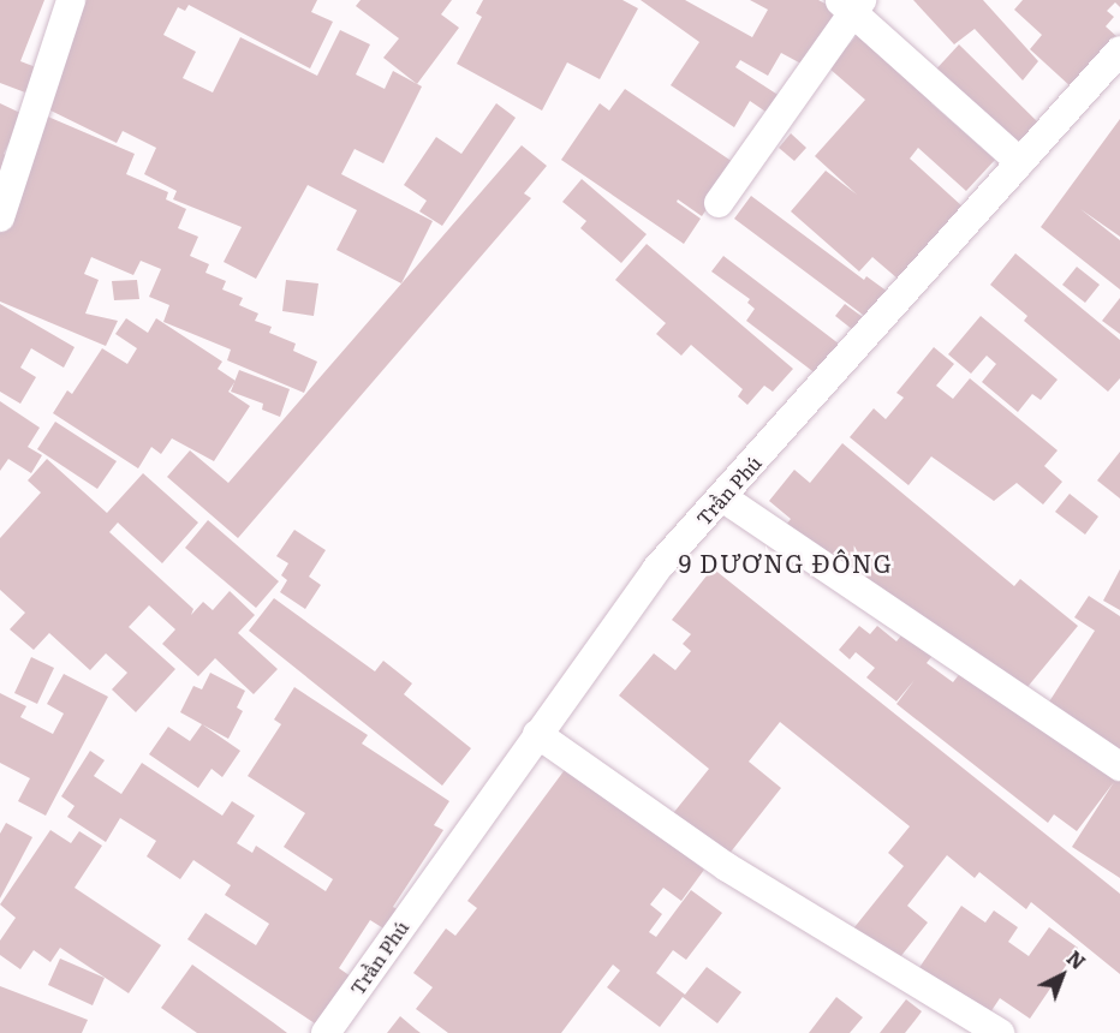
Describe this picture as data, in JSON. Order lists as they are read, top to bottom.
{
  "streets": {
    "street": ["Trần Phú"]
  },
  "districts": ["9 DƯƠNG ĐÔNG"],
  "north": "top right"
}
